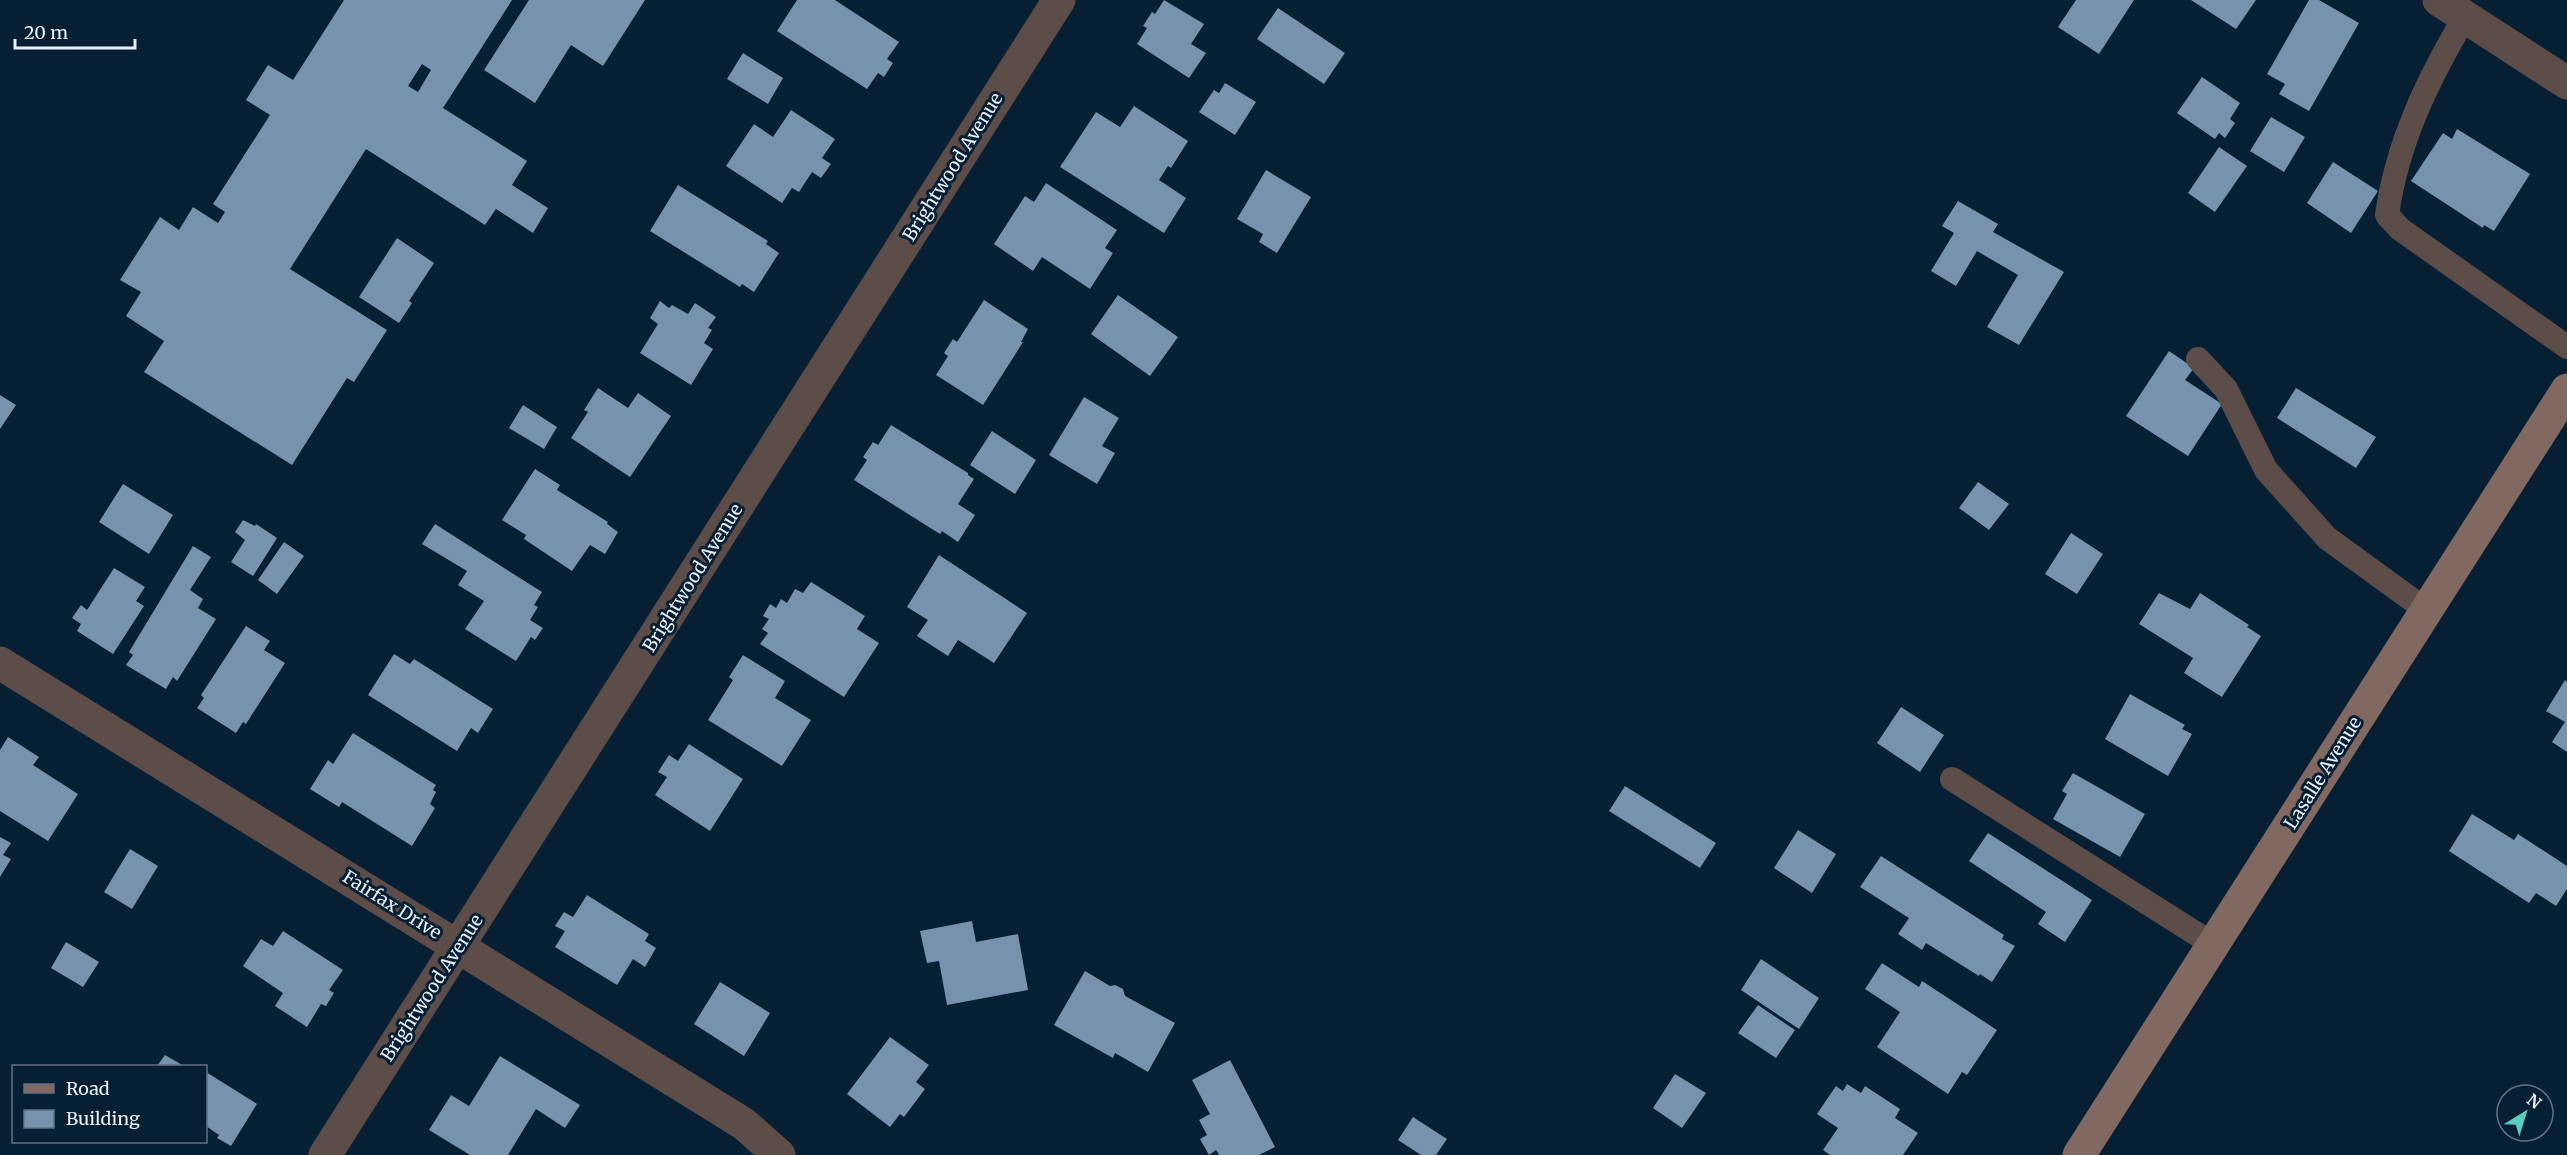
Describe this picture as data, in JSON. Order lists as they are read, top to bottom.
{
  "streets": {
    "main road": ["Lasalle Avenue"],
    "street": ["Brightwood Avenue", "Fairfax Drive"]
  },
  "crossings": [
    ["Brightwood Avenue", "Fairfax Drive"]
  ],
  "legend": ["Road", "Building"],
  "scale_bar": "20 m",
  "north": "top right"
}
